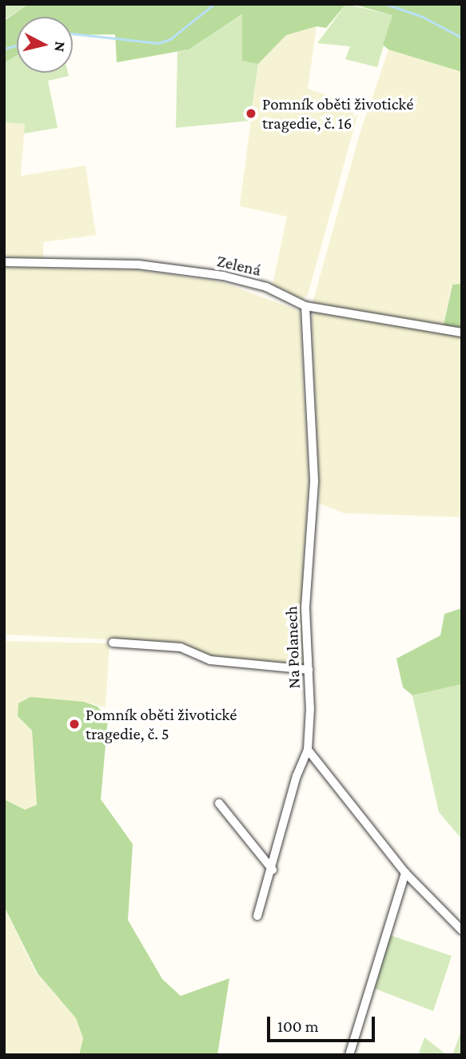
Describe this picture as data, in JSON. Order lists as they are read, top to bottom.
{
  "streets": {
    "street": ["Zelená", "Na Polanech"]
  },
  "crossings": [
    ["Zelená", "Na Polanech"]
  ],
  "places": ["Pomník oběti životické tragedie, č. 16", "Pomník oběti životické tragedie, č. 5"],
  "scale_bar": "100 m",
  "north": "right"
}
